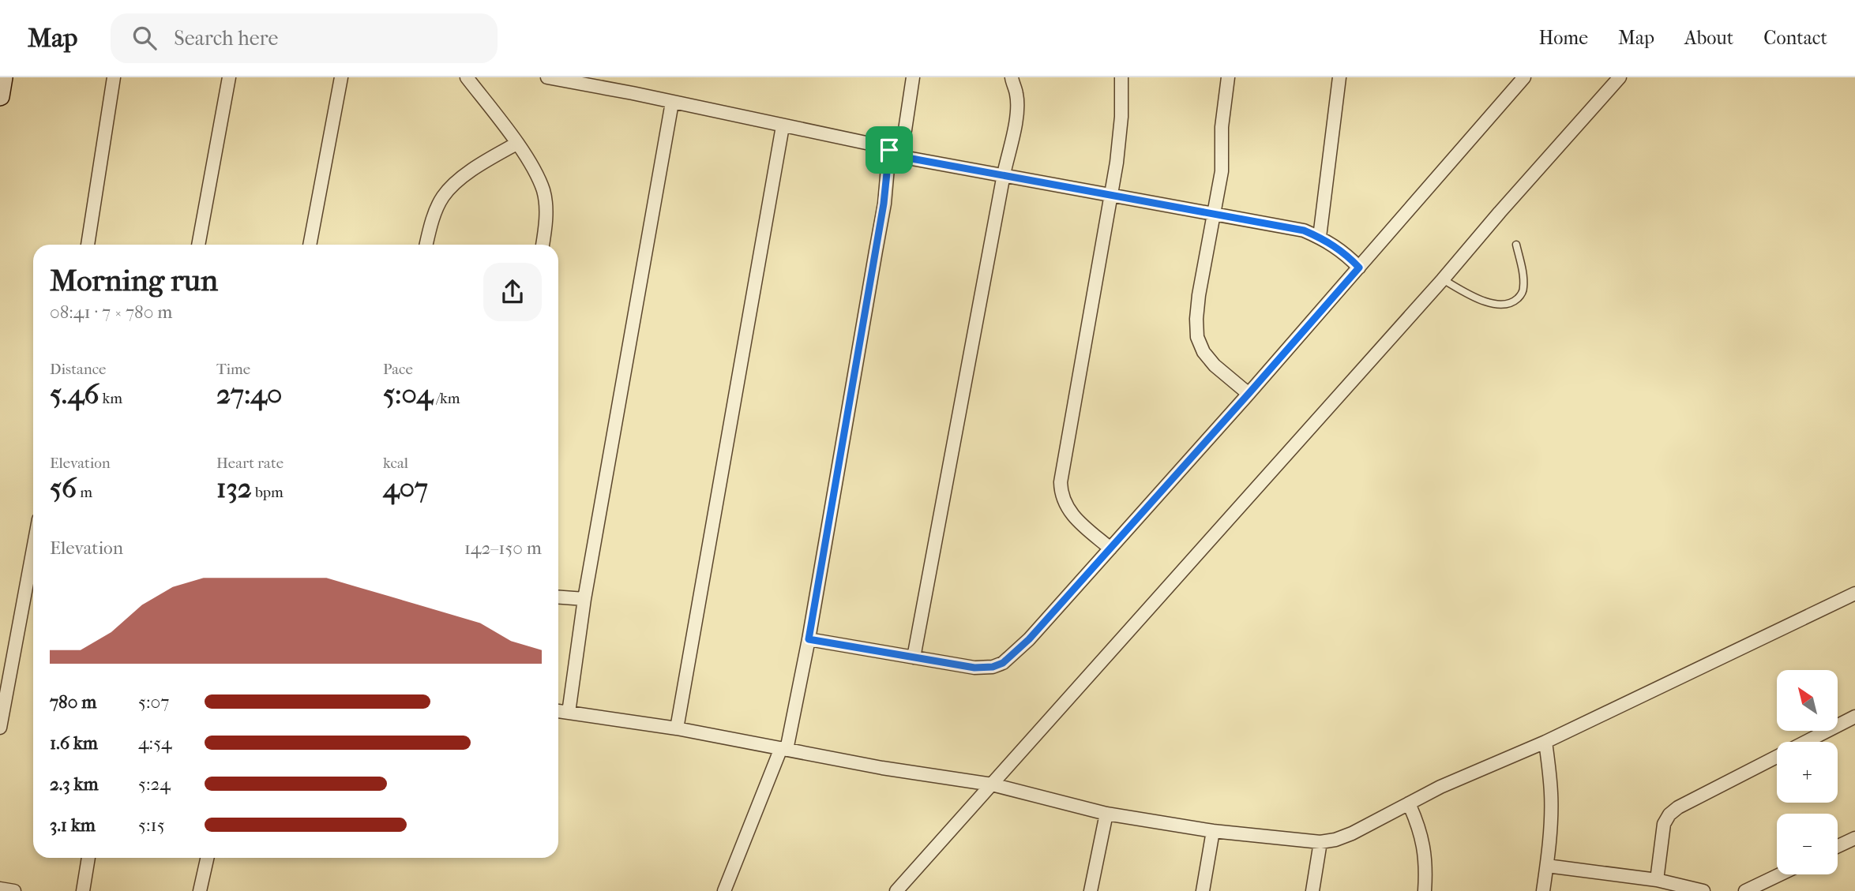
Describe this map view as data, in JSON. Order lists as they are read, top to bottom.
{
  "north": "top left",
  "page": {
    "header": "Map",
    "search": "Search here",
    "nav": [
      "Home",
      "Map",
      "About",
      "Contact"
    ],
    "heading": ["Morning run", "08:41 · 7 × 780 m"],
    "stats": [
      ["Distance", "5.46 km"],
      ["Time", "27:40"],
      ["Pace", "5:04 /km"],
      ["Elevation", "56 m"],
      ["Heart rate", "132 bpm"],
      ["kcal", "407"]
    ],
    "chart": ["Elevation", "142–150 m"],
    "map_buttons": ["+", "−"],
    "list": [
      {
        "name": "780 m",
        "note": "5:07"
      },
      {
        "name": "1.6 km",
        "note": "4:54"
      },
      {
        "name": "2.3 km",
        "note": "5:24"
      },
      {
        "name": "3.1 km",
        "note": "5:15"
      }
    ]
  }
}
